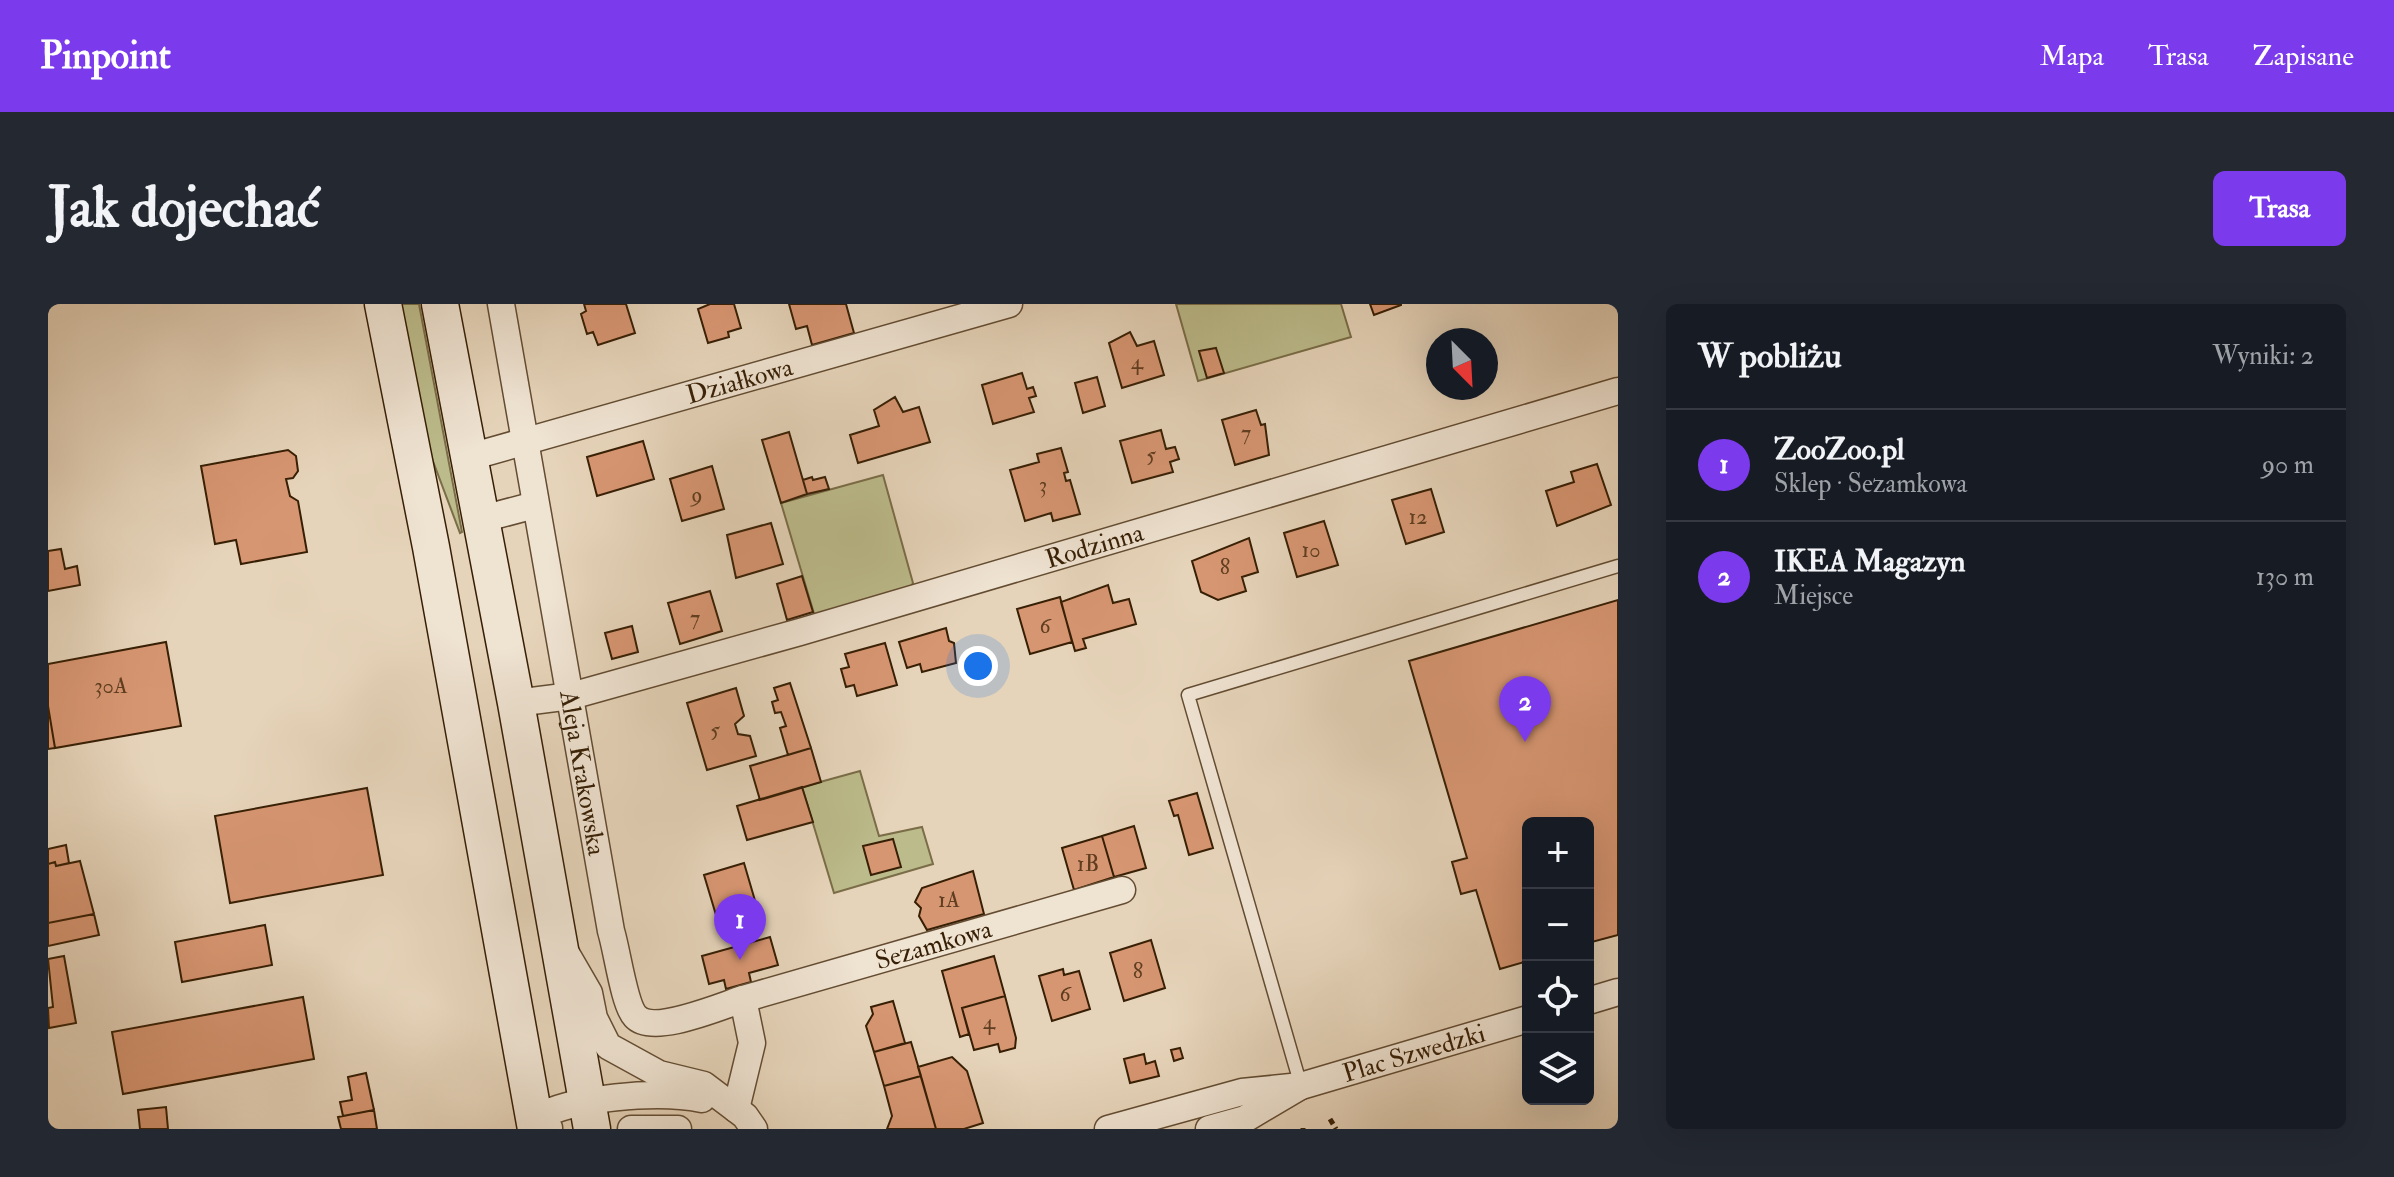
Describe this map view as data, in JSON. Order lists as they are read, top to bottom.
{
  "streets": {
    "street": [
      "Działkowa",
      "Rodzinna",
      "Aleja Krakowska",
      "Sezamkowa",
      "Plac Szwedzki"
    ]
  },
  "crossings": [
    ["Działkowa", "Aleja Krakowska"],
    ["Rodzinna", "Aleja Krakowska"],
    ["Aleja Krakowska", "Sezamkowa"]
  ],
  "house_numbers": [
    "4",
    "7",
    "5",
    "3",
    "9",
    "12",
    "10",
    "8",
    "7",
    "6",
    "30A",
    "5",
    "1B",
    "1A",
    "8",
    "6",
    "4"
  ],
  "north": "bottom right",
  "page": {
    "header": "Pinpoint",
    "nav": ["Mapa", "Trasa", "Zapisane"],
    "buttons": "Trasa",
    "title": "Jak dojechać",
    "heading": ["W pobliżu", "Wyniki: 2"],
    "list": [
      {
        "mark": "1",
        "name": "ZooZoo.pl",
        "note": "Sklep · Sezamkowa",
        "value": "90 m"
      },
      {
        "mark": "2",
        "name": "IKEA Magazyn",
        "note": "Miejsce",
        "value": "130 m"
      }
    ],
    "pins": ["2", "1"],
    "map_buttons": ["+", "−"]
  }
}
